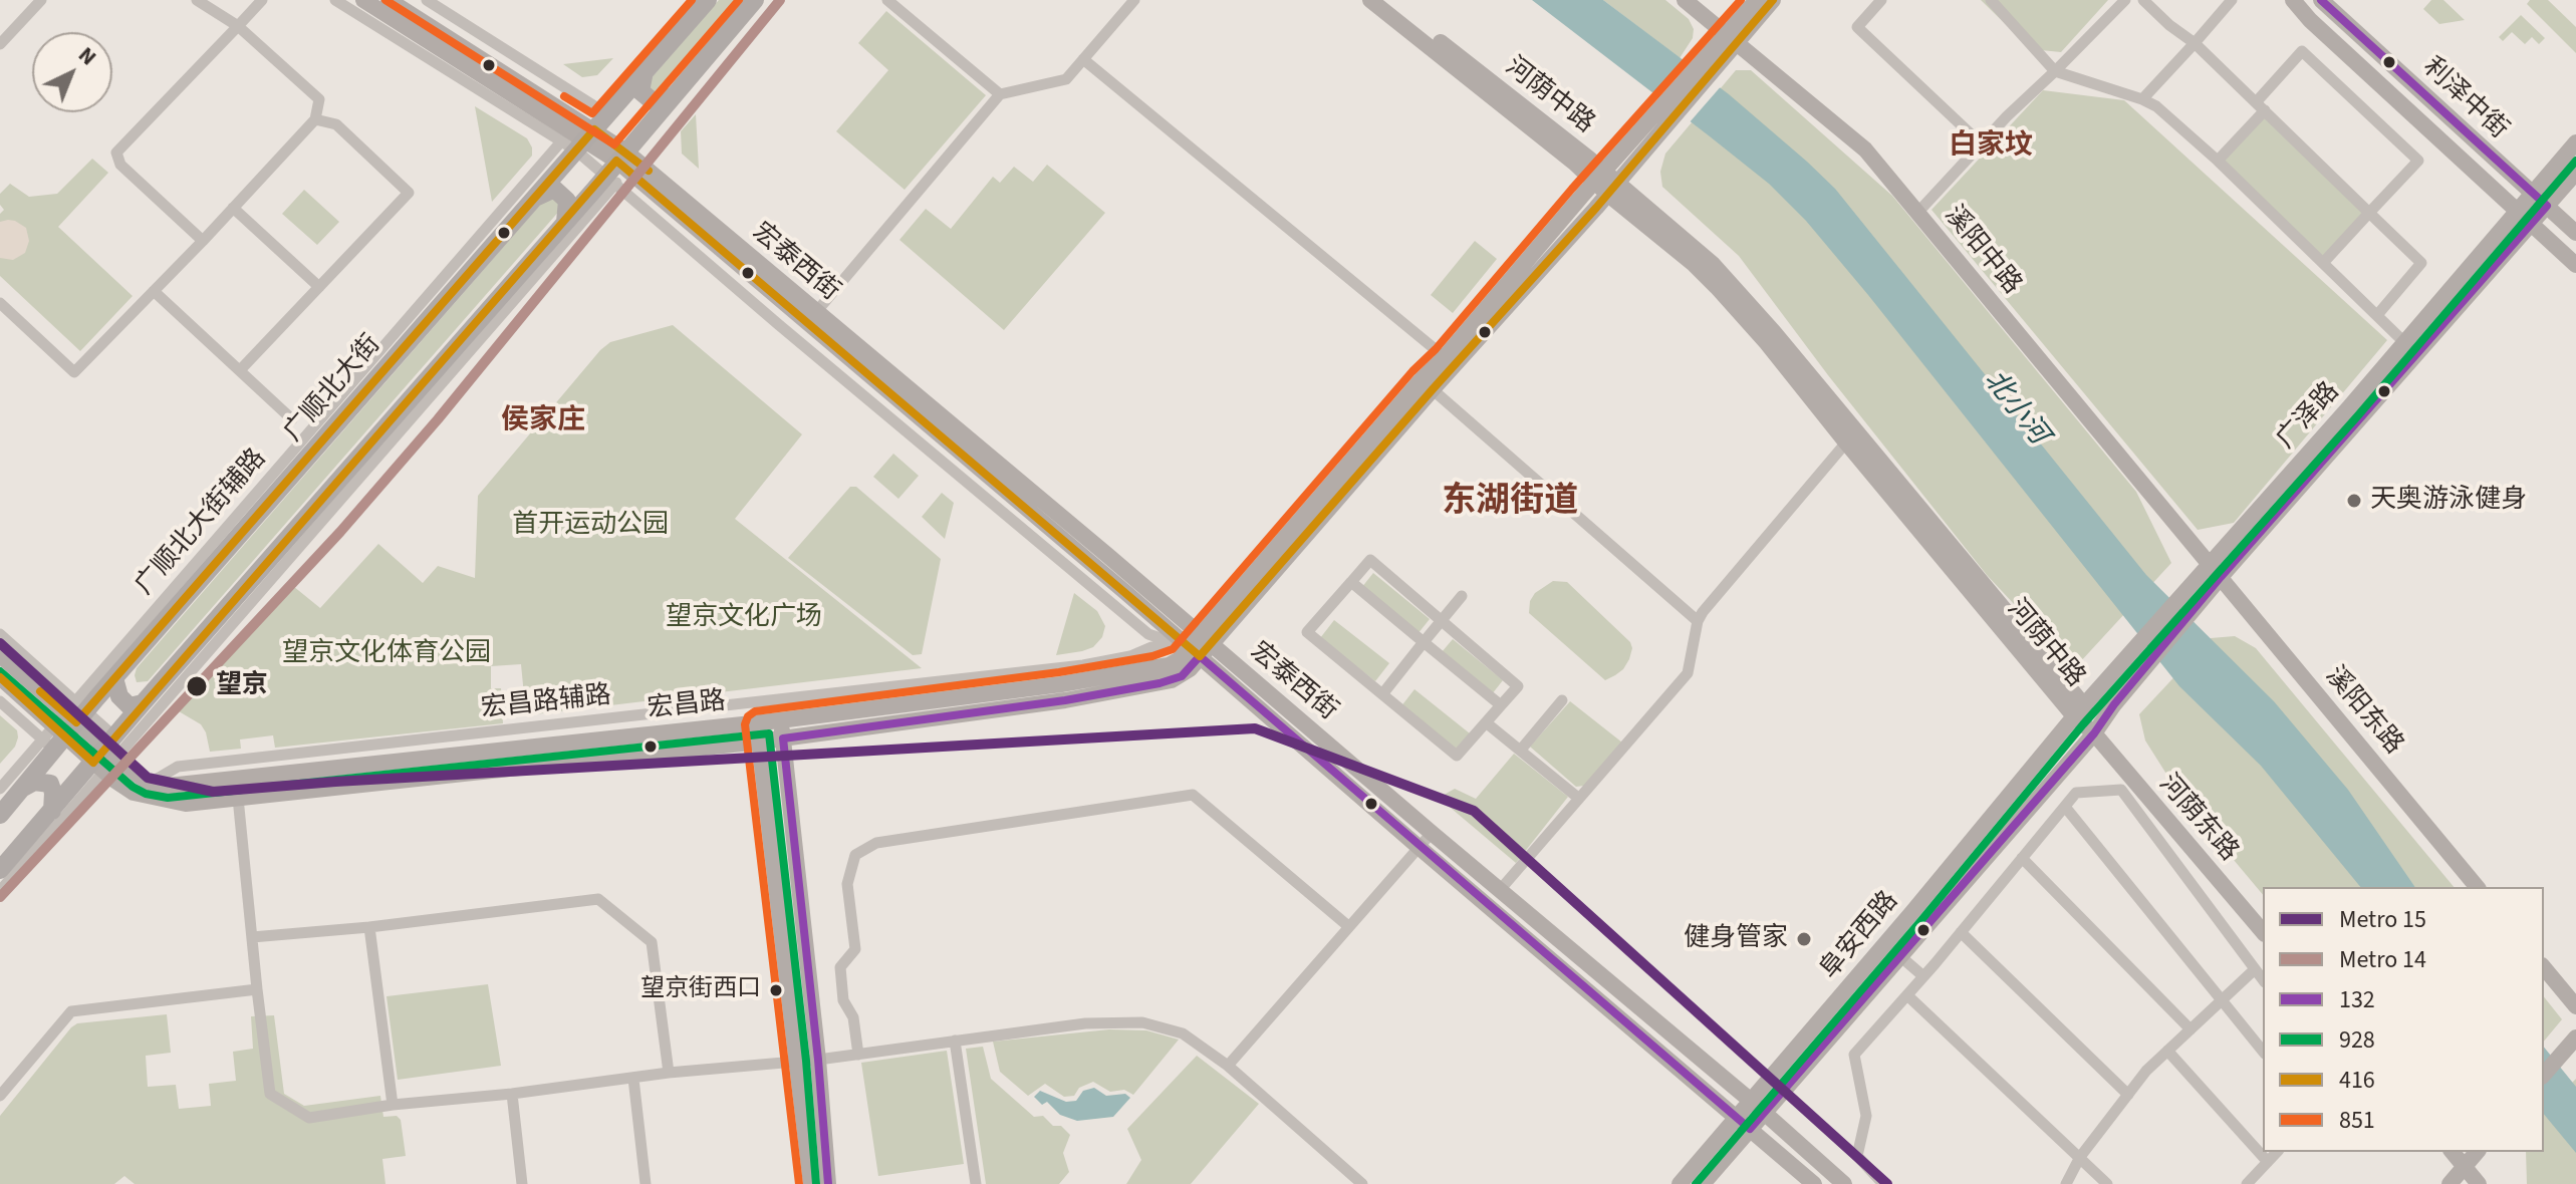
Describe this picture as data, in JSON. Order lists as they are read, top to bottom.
{
  "streets": {
    "main road": ["广顺北大街"],
    "street": [
      "河荫中路",
      "利泽中街",
      "溪阳中路",
      "宏泰西街",
      "广泽路",
      "广顺北大街辅路",
      "宏昌路辅路",
      "宏昌路",
      "溪阳东路",
      "河荫东路",
      "阜安西路"
    ]
  },
  "crossings": [
    ["河荫中路", "广泽路"],
    ["河荫中路", "宏昌路"],
    ["河荫中路", "河荫东路"],
    ["河荫中路", "阜安西路"],
    ["利泽中街", "广泽路"],
    ["溪阳中路", "广泽路"],
    ["溪阳中路", "溪阳东路"],
    ["宏泰西街", "广顺北大街"],
    ["宏泰西街", "广顺北大街辅路"],
    ["宏泰西街", "宏昌路辅路"],
    ["宏泰西街", "宏昌路"],
    ["宏泰西街", "阜安西路"],
    ["广顺北大街", "广顺北大街辅路"],
    ["广泽路", "溪阳东路"],
    ["广泽路", "河荫东路"],
    ["广泽路", "阜安西路"],
    ["宏昌路辅路", "宏昌路"],
    ["河荫东路", "阜安西路"]
  ],
  "districts": ["白家坟", "侯家庄", "东湖街道"],
  "water": ["北小河"],
  "parks": ["首开运动公园", "望京文化广场", "望京文化体育公园"],
  "places": [
    "天奥游泳健身",
    "望京",
    "健身管家",
    "望京街西口"
  ],
  "lines": [
    "metro line 14",
    "transit line 132",
    "transit line 416",
    "transit line 851",
    "transit line 928",
    "metro line 15"
  ],
  "legend": [
    "Metro 15",
    "Metro 14",
    "132",
    "928",
    "416",
    "851"
  ],
  "north": "top right"
}
